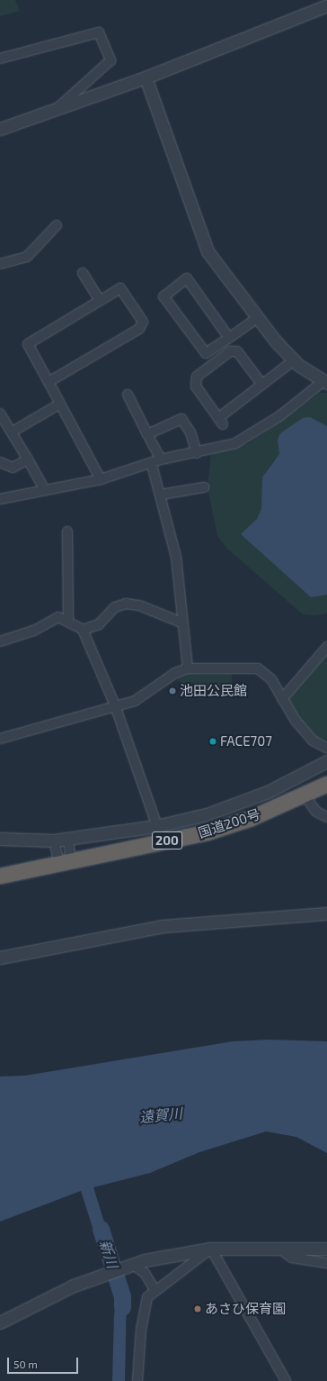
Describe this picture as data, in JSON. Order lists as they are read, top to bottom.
{
  "streets": {
    "highway": ["国道200号", "200"]
  },
  "water": ["遠賀川", "新川"],
  "places": ["池田公民館", "FACE707", "あさひ保育園"],
  "scale_bar": "50 m"
}
